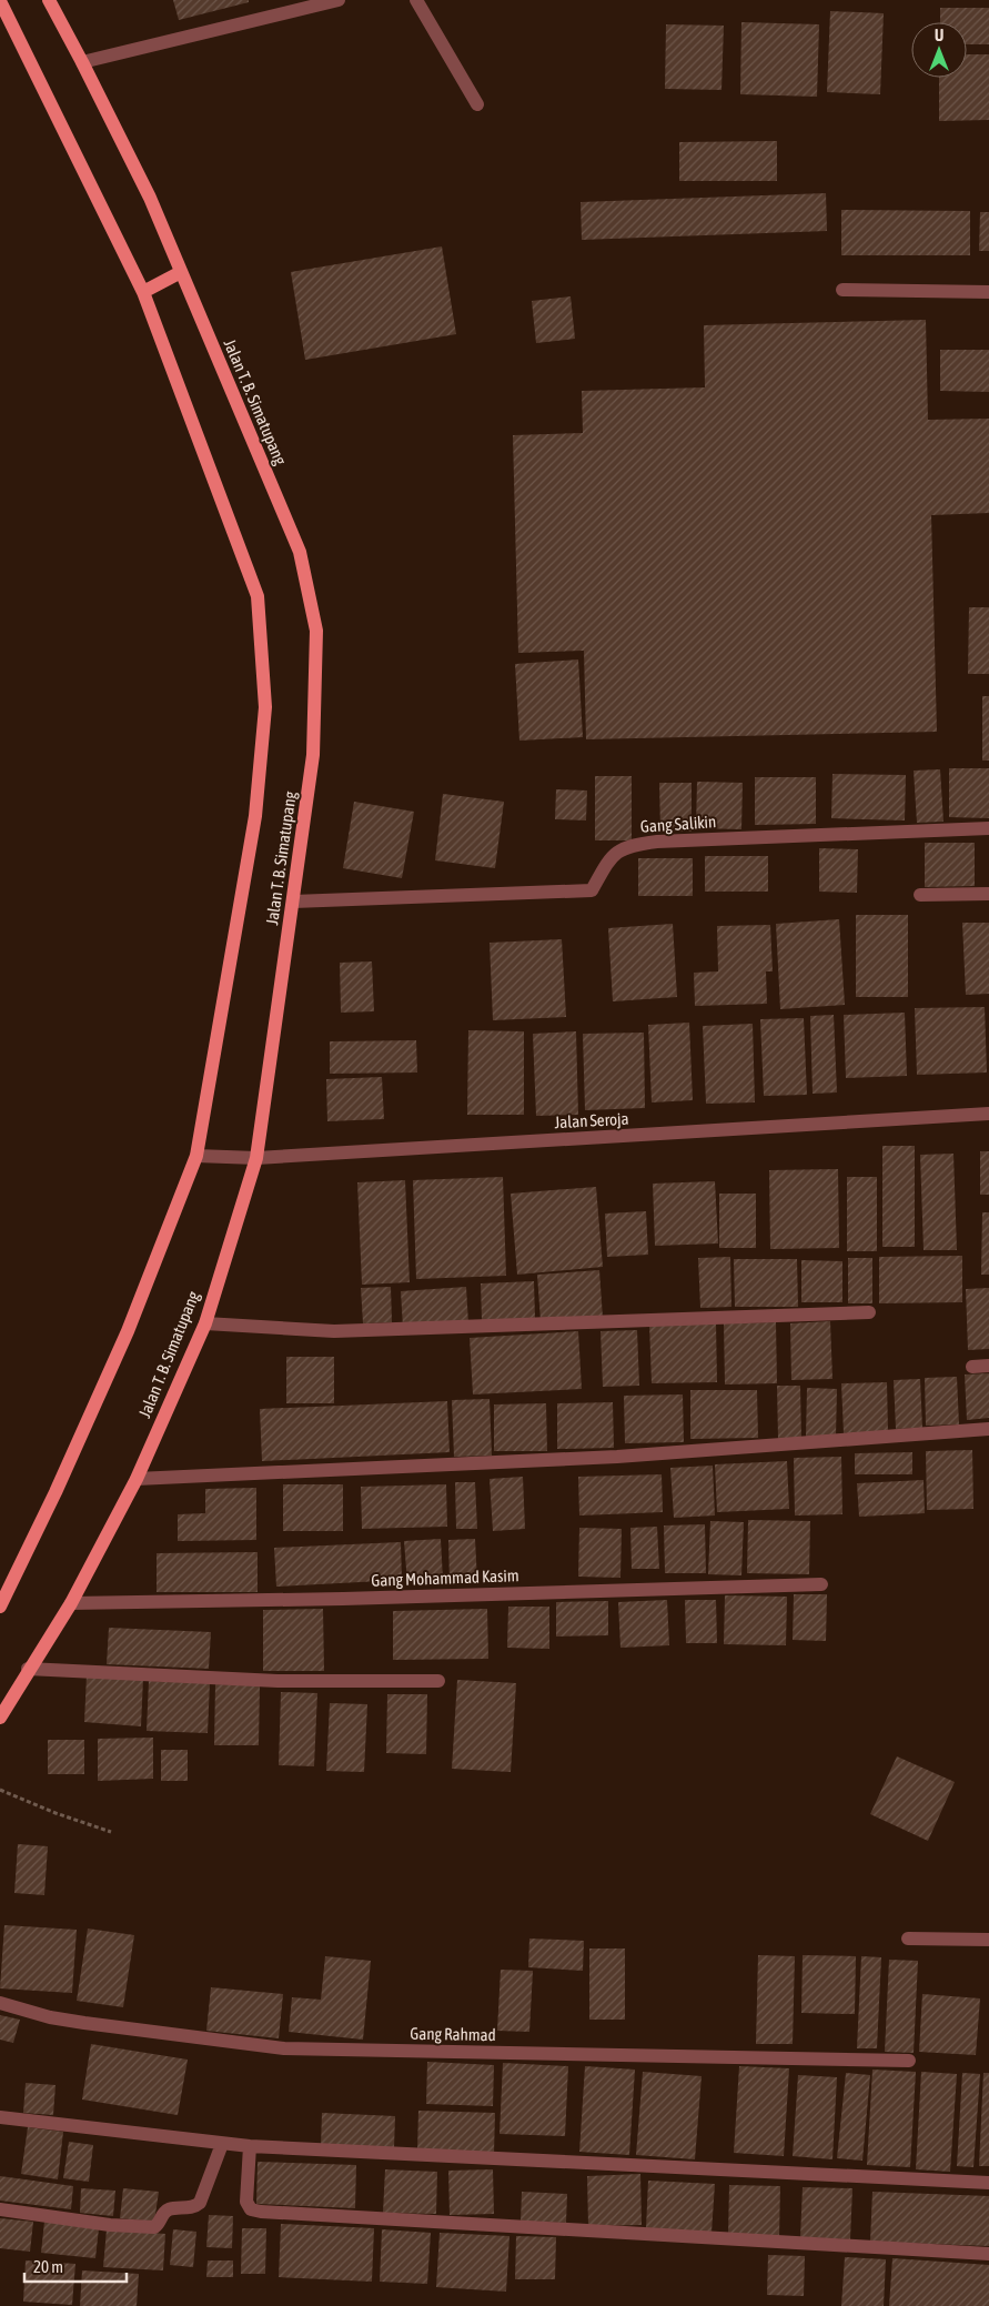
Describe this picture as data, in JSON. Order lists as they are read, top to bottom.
{
  "streets": {
    "main road": ["Jalan T. B. Simatupang"],
    "street": [
      "Gang Salikin",
      "Jalan Seroja",
      "Gang Mohammad Kasim",
      "Gang Rahmad"
    ]
  },
  "crossings": [
    ["Jalan T. B. Simatupang", "Gang Salikin"],
    ["Jalan T. B. Simatupang", "Jalan Seroja"],
    ["Jalan T. B. Simatupang", "Gang Mohammad Kasim"]
  ],
  "scale_bar": "20 m",
  "north": "top"
}
